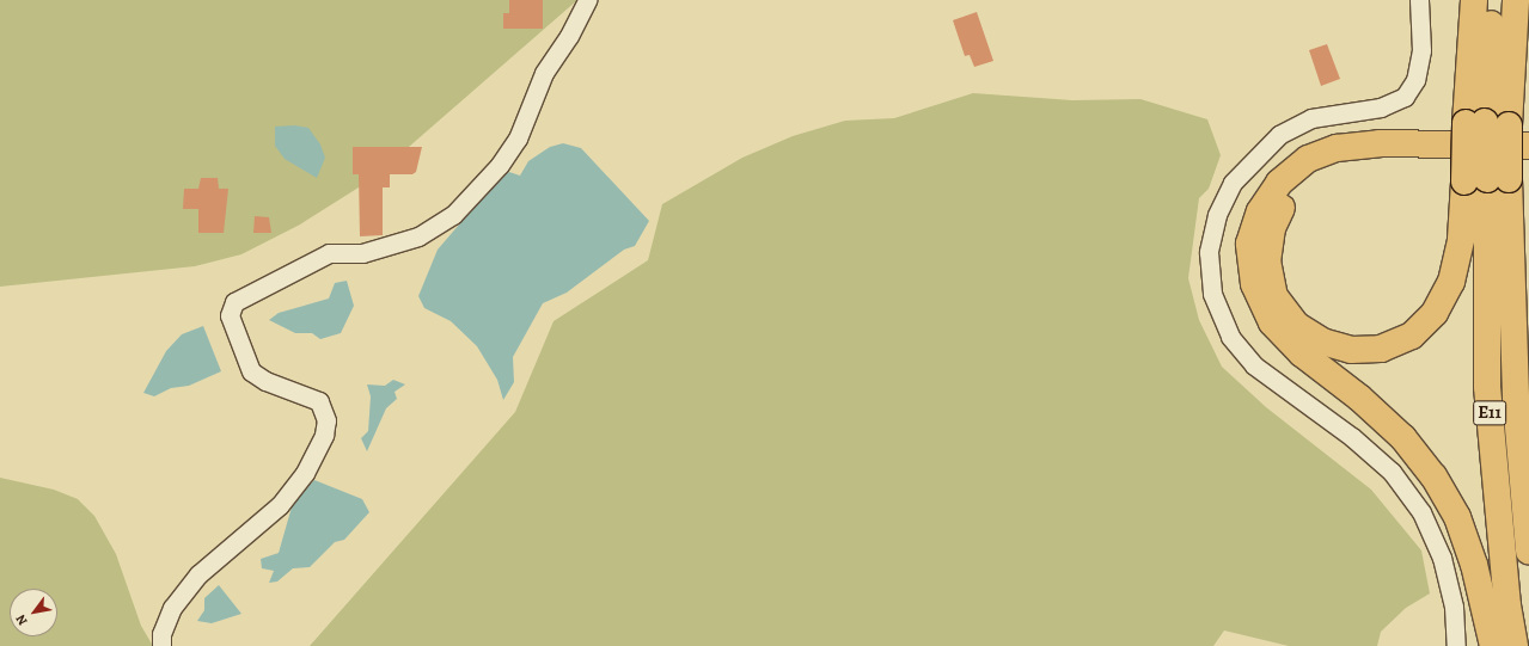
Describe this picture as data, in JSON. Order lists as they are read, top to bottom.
{
  "streets": {
    "highway": ["E11"]
  },
  "north": "bottom left"
}
